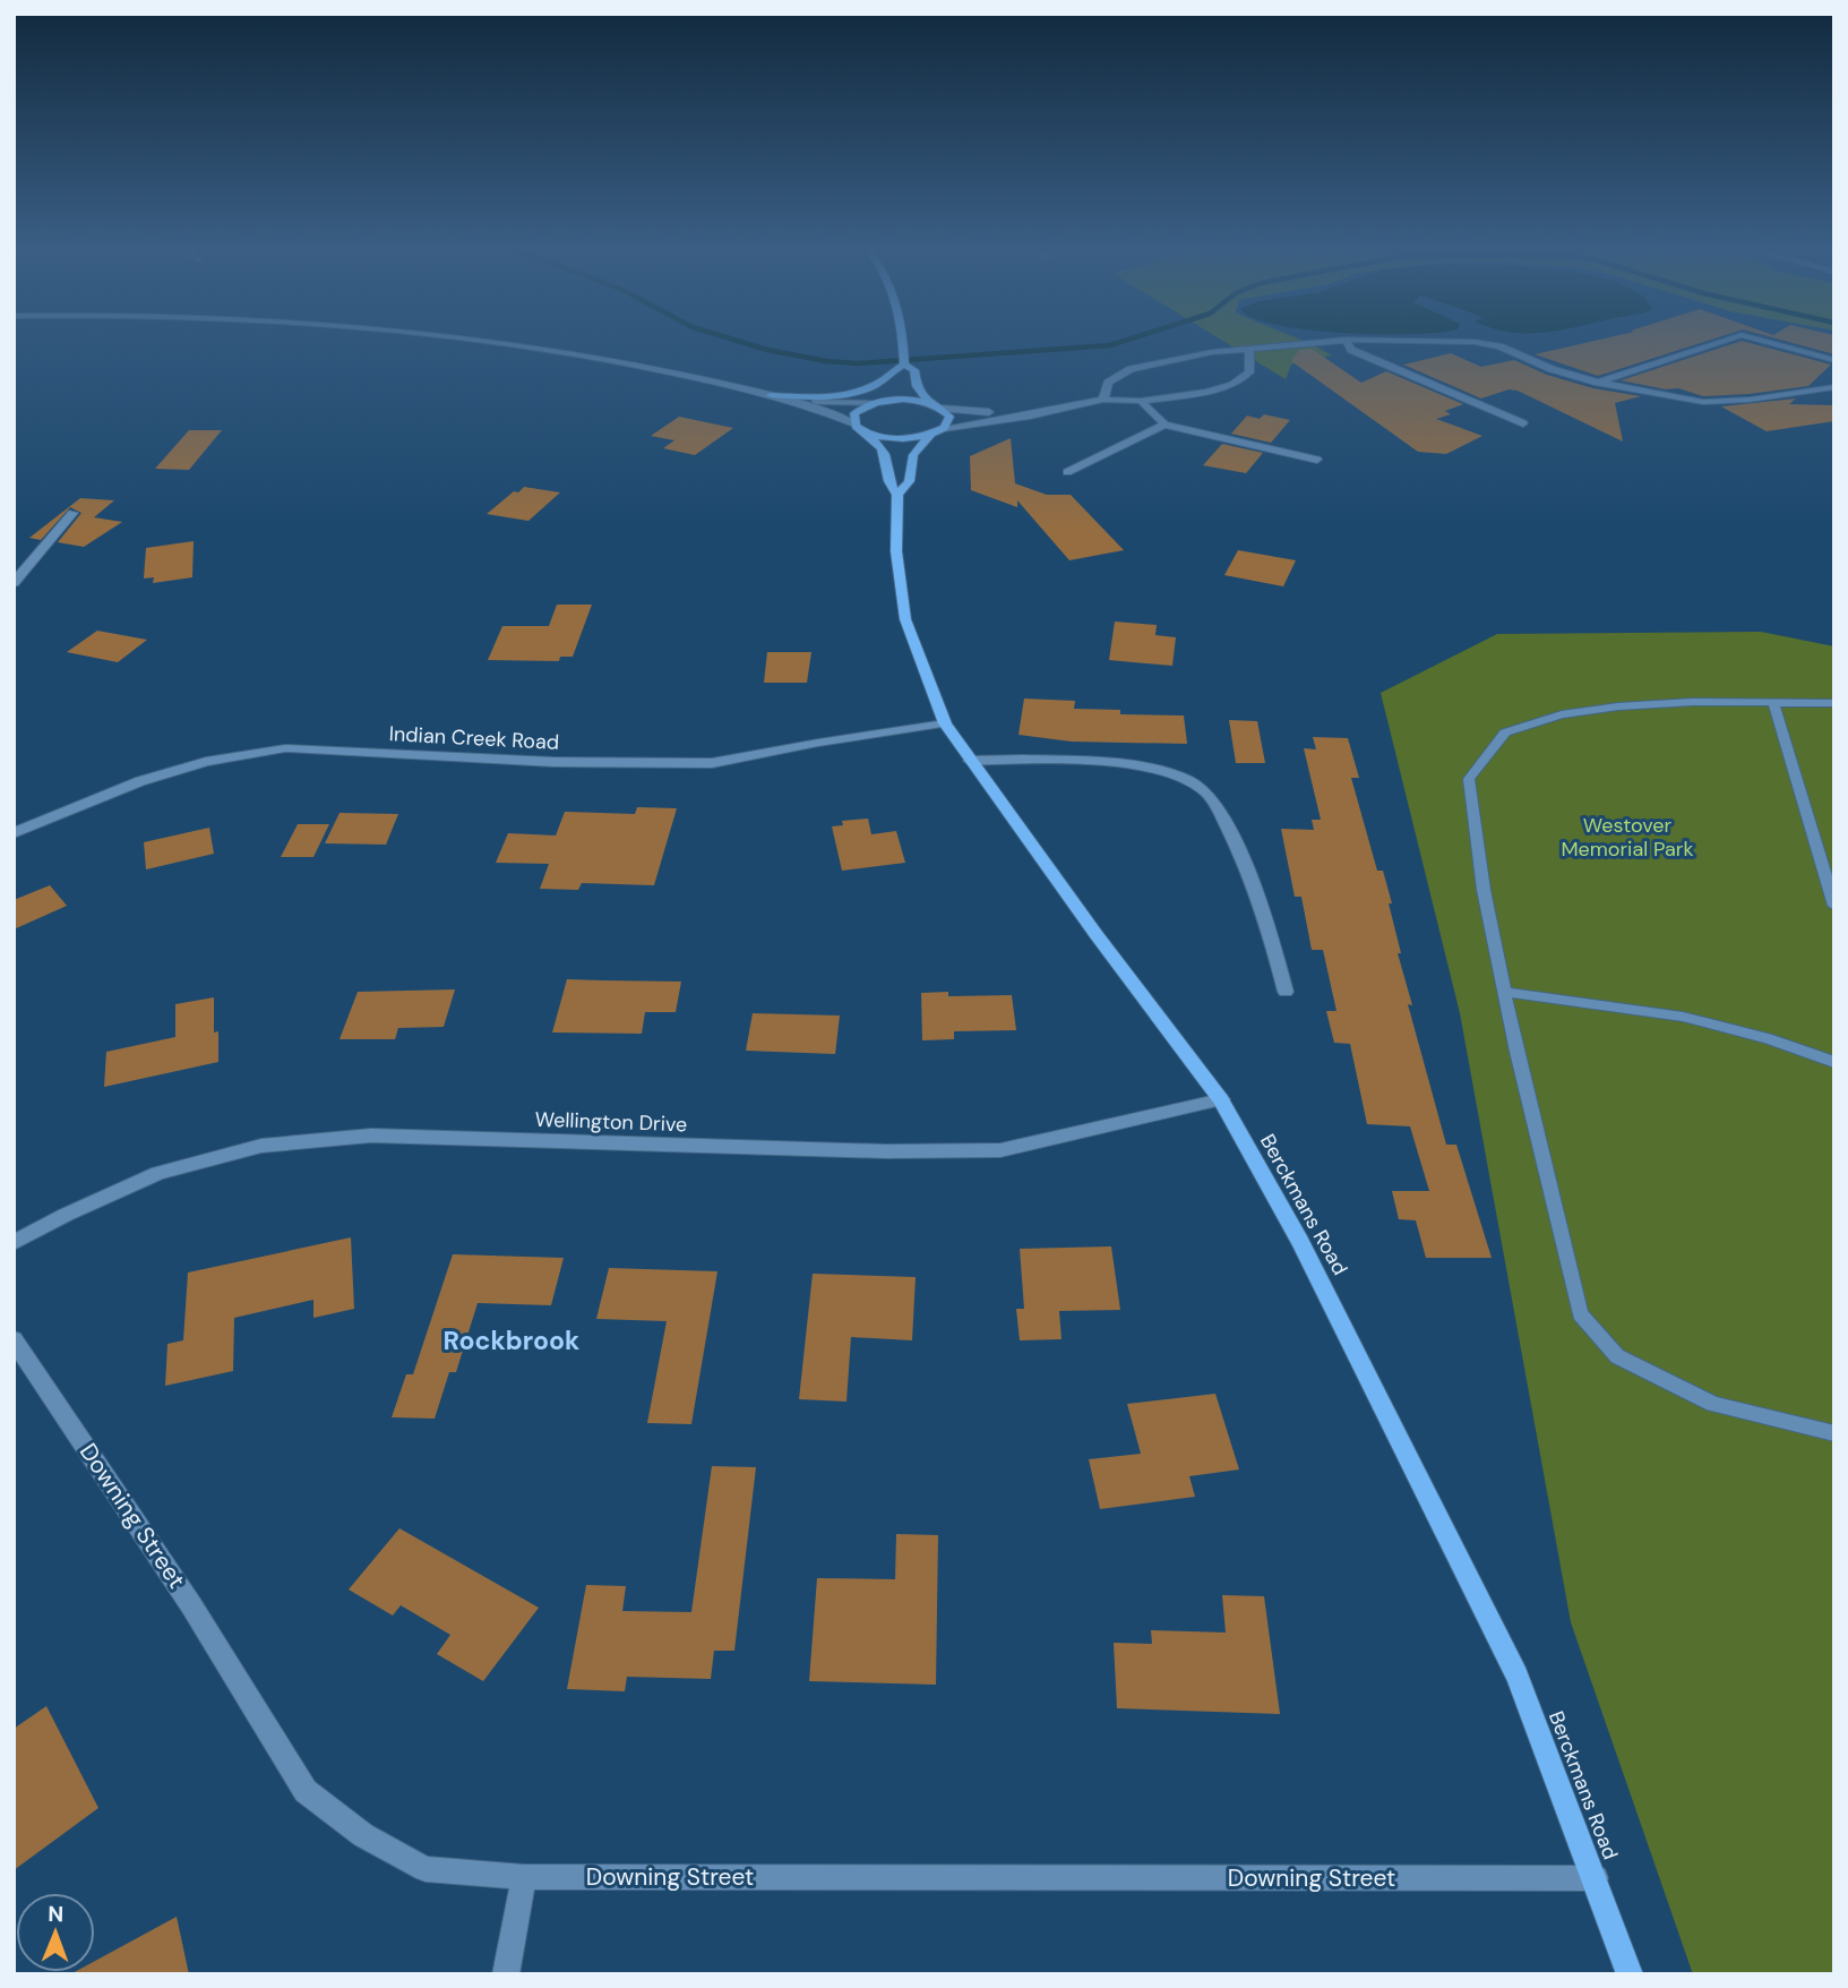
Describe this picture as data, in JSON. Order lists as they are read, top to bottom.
{
  "streets": {
    "main road": ["Berckmans Road"],
    "street": ["Indian Creek Road", "Wellington Drive", "Downing Street"]
  },
  "crossings": [
    ["Indian Creek Road", "Berckmans Road"],
    ["Wellington Drive", "Berckmans Road"],
    ["Berckmans Road", "Downing Street"]
  ],
  "districts": ["Rockbrook"],
  "parks": ["Westover Memorial Park"],
  "north": "top"
}
